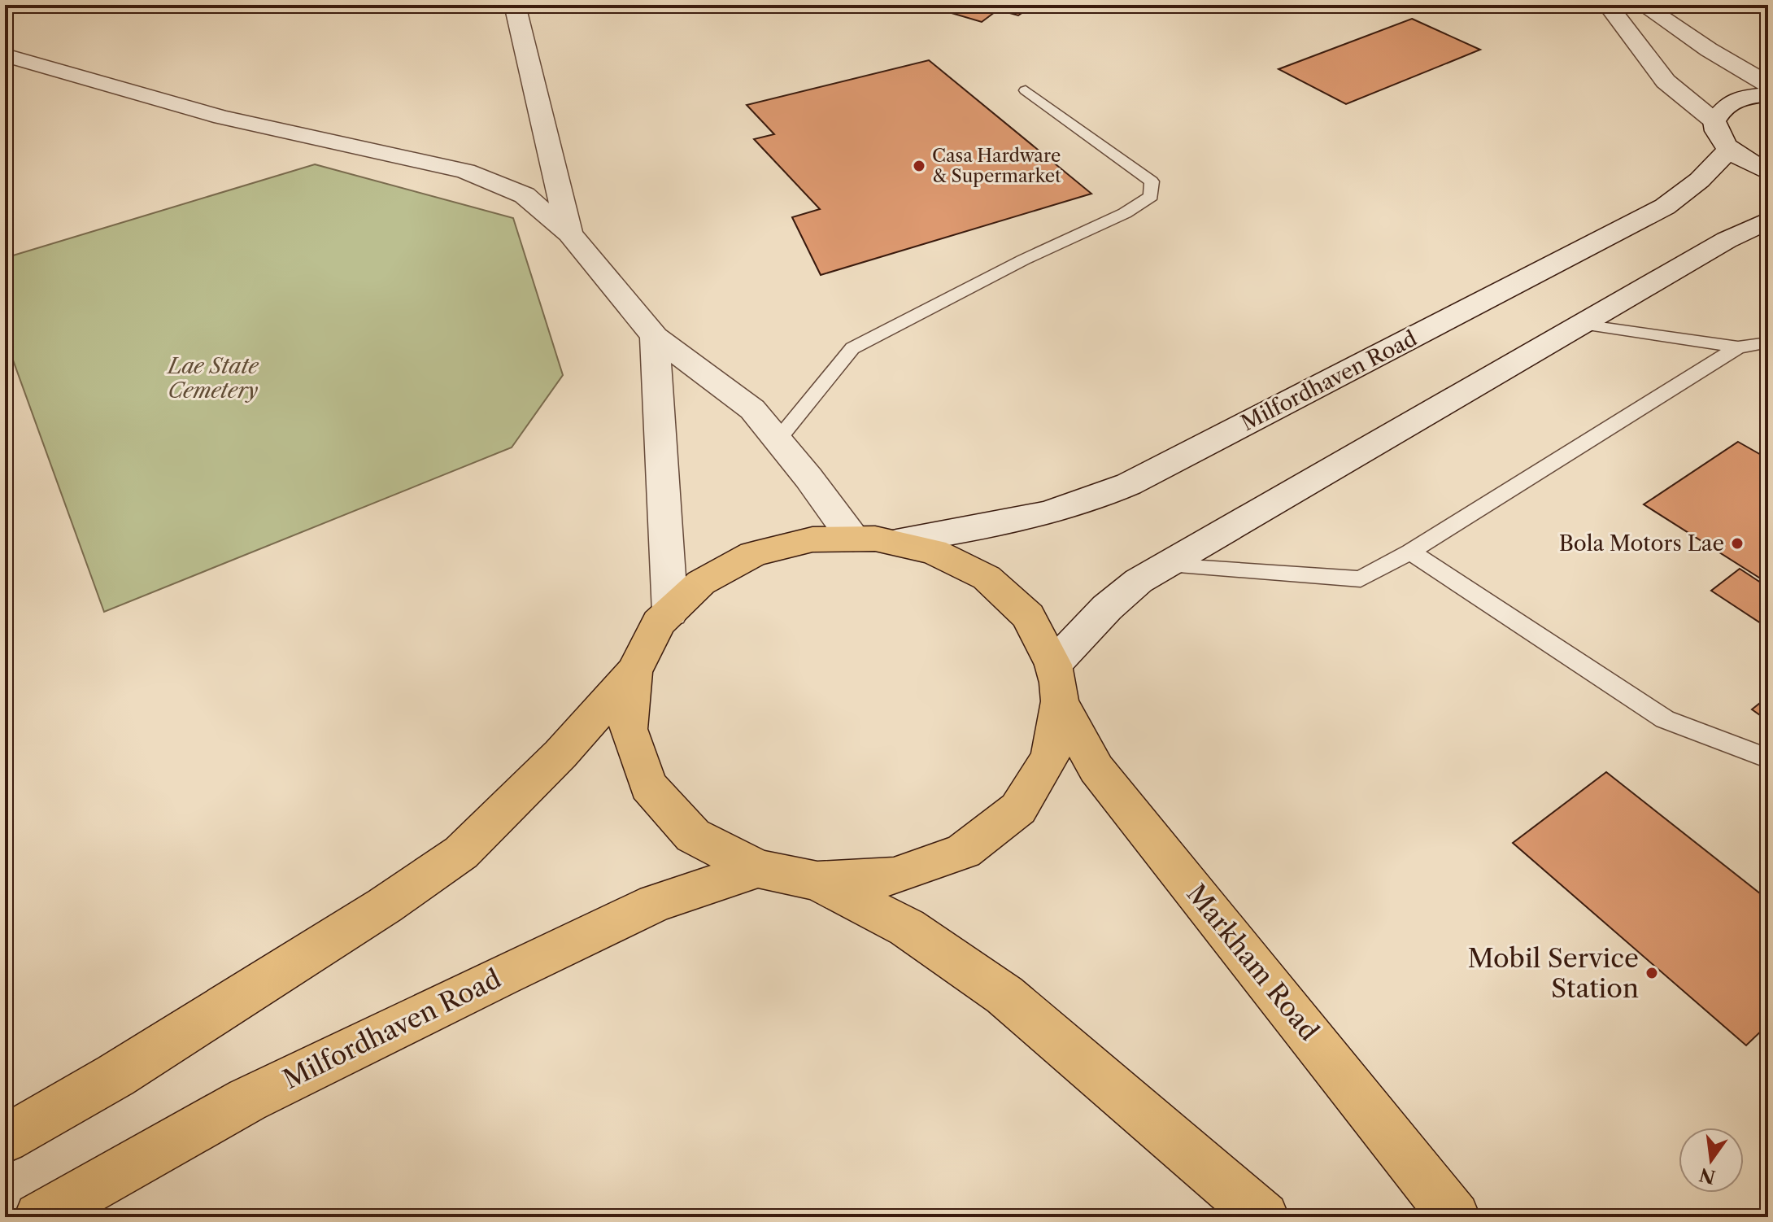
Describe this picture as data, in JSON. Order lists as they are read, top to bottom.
{
  "streets": {
    "main road": ["Milfordhaven Road", "Markham Road"]
  },
  "crossings": [
    ["Milfordhaven Road", "Markham Road"]
  ],
  "parks": ["Lae State Cemetery"],
  "places": ["Casa Hardware & Supermarket", "Bola Motors Lae", "Mobil Service Station"],
  "north": "bottom"
}
